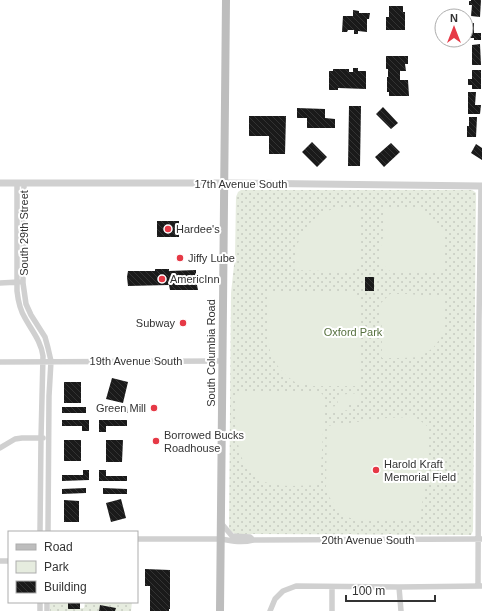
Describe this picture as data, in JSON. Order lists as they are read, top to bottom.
{
  "streets": {
    "main road": ["South Columbia Road"],
    "street": [
      "17th Avenue South",
      "South 29th Street",
      "19th Avenue South",
      "20th Avenue South"
    ]
  },
  "crossings": [
    ["17th Avenue South", "South 29th Street"],
    ["17th Avenue South", "South Columbia Road"],
    ["South 29th Street", "19th Avenue South"],
    ["South Columbia Road", "19th Avenue South"],
    ["South Columbia Road", "20th Avenue South"]
  ],
  "parks": ["Oxford Park"],
  "places": [
    "Hardee's",
    "Jiffy Lube",
    "AmericInn",
    "Subway",
    "Green Mill",
    "Borrowed Bucks Roadhouse",
    "Harold Kraft Memorial Field"
  ],
  "legend": ["Road", "Park", "Building"],
  "scale_bar": "100 m",
  "north": "top"
}
